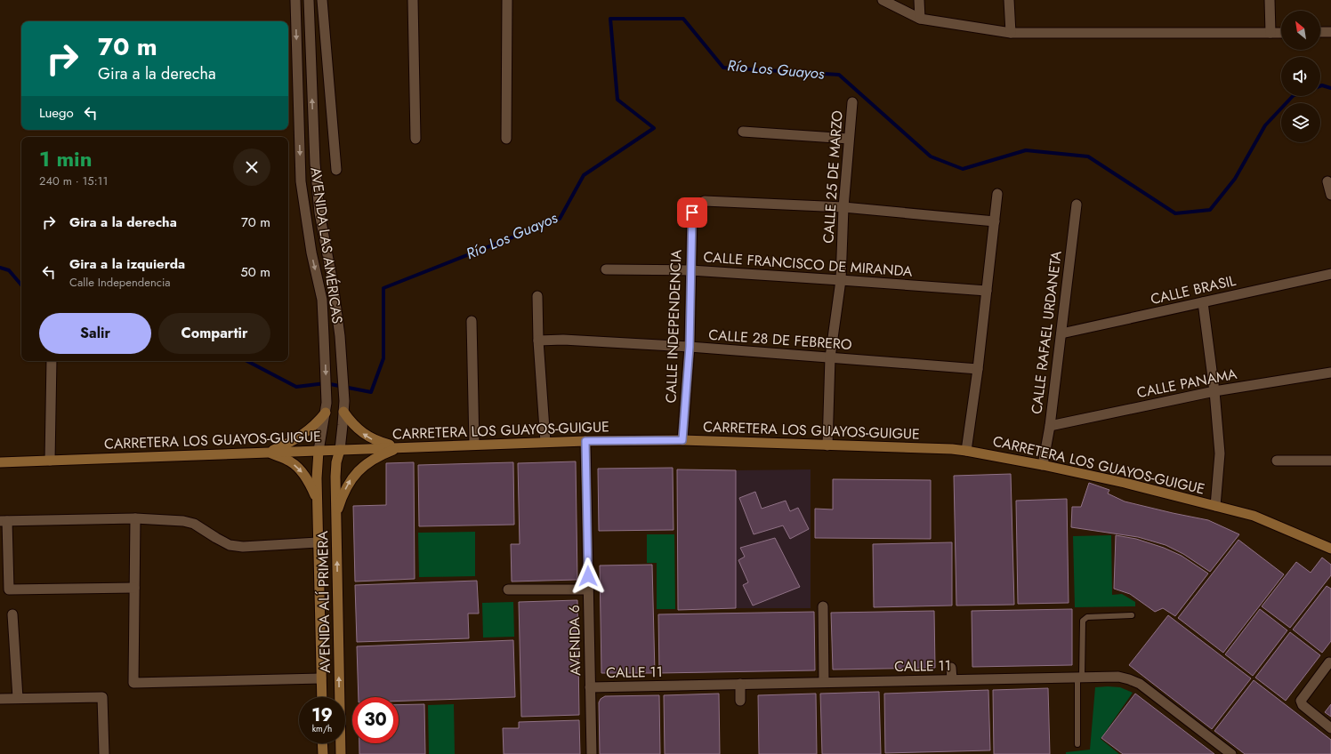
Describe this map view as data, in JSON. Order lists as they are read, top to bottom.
{
  "streets": {
    "main road": ["CARRETERA LOS GUAYOS-GUIGUE", "AVENIDA ALÍ PRIMERA"],
    "street": [
      "CALLE 25 DE MARZO",
      "AVENIDA LAS AMÉRICAS",
      "CALLE FRANCISCO DE MIRANDA",
      "CALLE BRASIL",
      "CALLE INDEPENDENCIA",
      "CALLE RAFAEL URDANETA",
      "CALLE 28 DE FEBRERO",
      "CALLE PANAMA",
      "AVENIDA 6",
      "CALLE 11"
    ]
  },
  "crossings": [
    ["CALLE 25 DE MARZO", "CALLE FRANCISCO DE MIRANDA"],
    ["CALLE 25 DE MARZO", "CALLE INDEPENDENCIA"],
    ["CALLE 25 DE MARZO", "CALLE 28 DE FEBRERO"],
    ["CALLE 25 DE MARZO", "CARRETERA LOS GUAYOS-GUIGUE"],
    ["AVENIDA LAS AMÉRICAS", "CARRETERA LOS GUAYOS-GUIGUE"],
    ["AVENIDA LAS AMÉRICAS", "AVENIDA ALÍ PRIMERA"],
    ["CALLE FRANCISCO DE MIRANDA", "CALLE INDEPENDENCIA"],
    ["CALLE BRASIL", "CALLE RAFAEL URDANETA"],
    ["CALLE INDEPENDENCIA", "CALLE 28 DE FEBRERO"],
    ["CALLE INDEPENDENCIA", "CARRETERA LOS GUAYOS-GUIGUE"],
    ["CALLE RAFAEL URDANETA", "CALLE PANAMA"],
    ["CALLE RAFAEL URDANETA", "CARRETERA LOS GUAYOS-GUIGUE"],
    ["CARRETERA LOS GUAYOS-GUIGUE", "AVENIDA ALÍ PRIMERA"],
    ["CARRETERA LOS GUAYOS-GUIGUE", "AVENIDA 6"],
    ["AVENIDA 6", "CALLE 11"]
  ],
  "water": ["Río Los Guayos"],
  "north": "top left",
  "page": {
    "turn": ["70 m", "Gira a la derecha"],
    "then": "Luego",
    "heading": ["1 min", "240 m · 15:11"],
    "list": [
      {
        "name": "Gira a la derecha",
        "value": "70 m"
      },
      {
        "name": "Gira a la izquierda",
        "note": "Calle Independencia",
        "value": "50 m"
      }
    ],
    "buttons": ["Salir", "Compartir"],
    "speed": "19 km/h",
    "limit": "30"
  }
}
